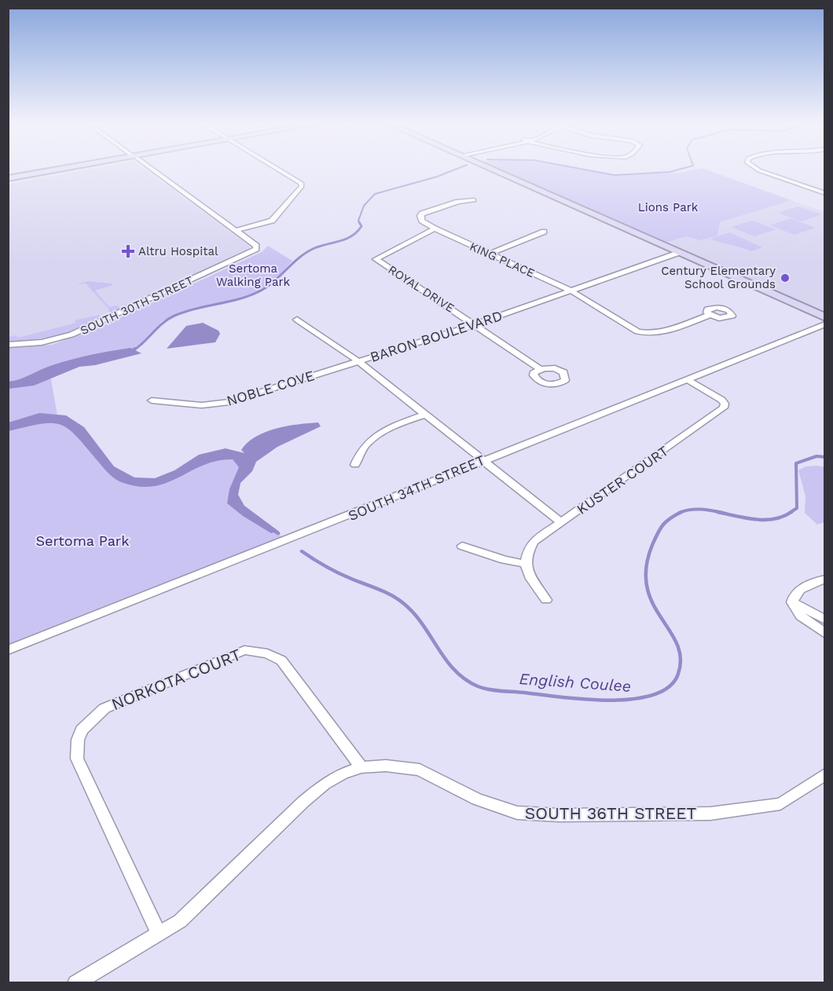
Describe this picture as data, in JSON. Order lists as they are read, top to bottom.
{
  "streets": {
    "street": [
      "KING PLACE",
      "ROYAL DRIVE",
      "SOUTH 30TH STREET",
      "BARON BOULEVARD",
      "NOBLE COVE",
      "KUSTER COURT",
      "SOUTH 34TH STREET",
      "NORKOTA COURT",
      "SOUTH 36TH STREET"
    ]
  },
  "crossings": [
    ["KING PLACE", "ROYAL DRIVE"],
    ["KING PLACE", "BARON BOULEVARD"],
    ["ROYAL DRIVE", "BARON BOULEVARD"],
    ["BARON BOULEVARD", "NOBLE COVE"],
    ["BARON BOULEVARD", "KUSTER COURT"],
    ["BARON BOULEVARD", "SOUTH 34TH STREET"],
    ["KUSTER COURT", "SOUTH 34TH STREET"],
    ["NORKOTA COURT", "SOUTH 36TH STREET"]
  ],
  "water": ["English Coulee"],
  "parks": ["Lions Park", "Sertoma Walking Park", "Sertoma Park"],
  "places": {
    "health": ["Altru Hospital"],
    "other": ["Century Elementary School Grounds"]
  }
}
